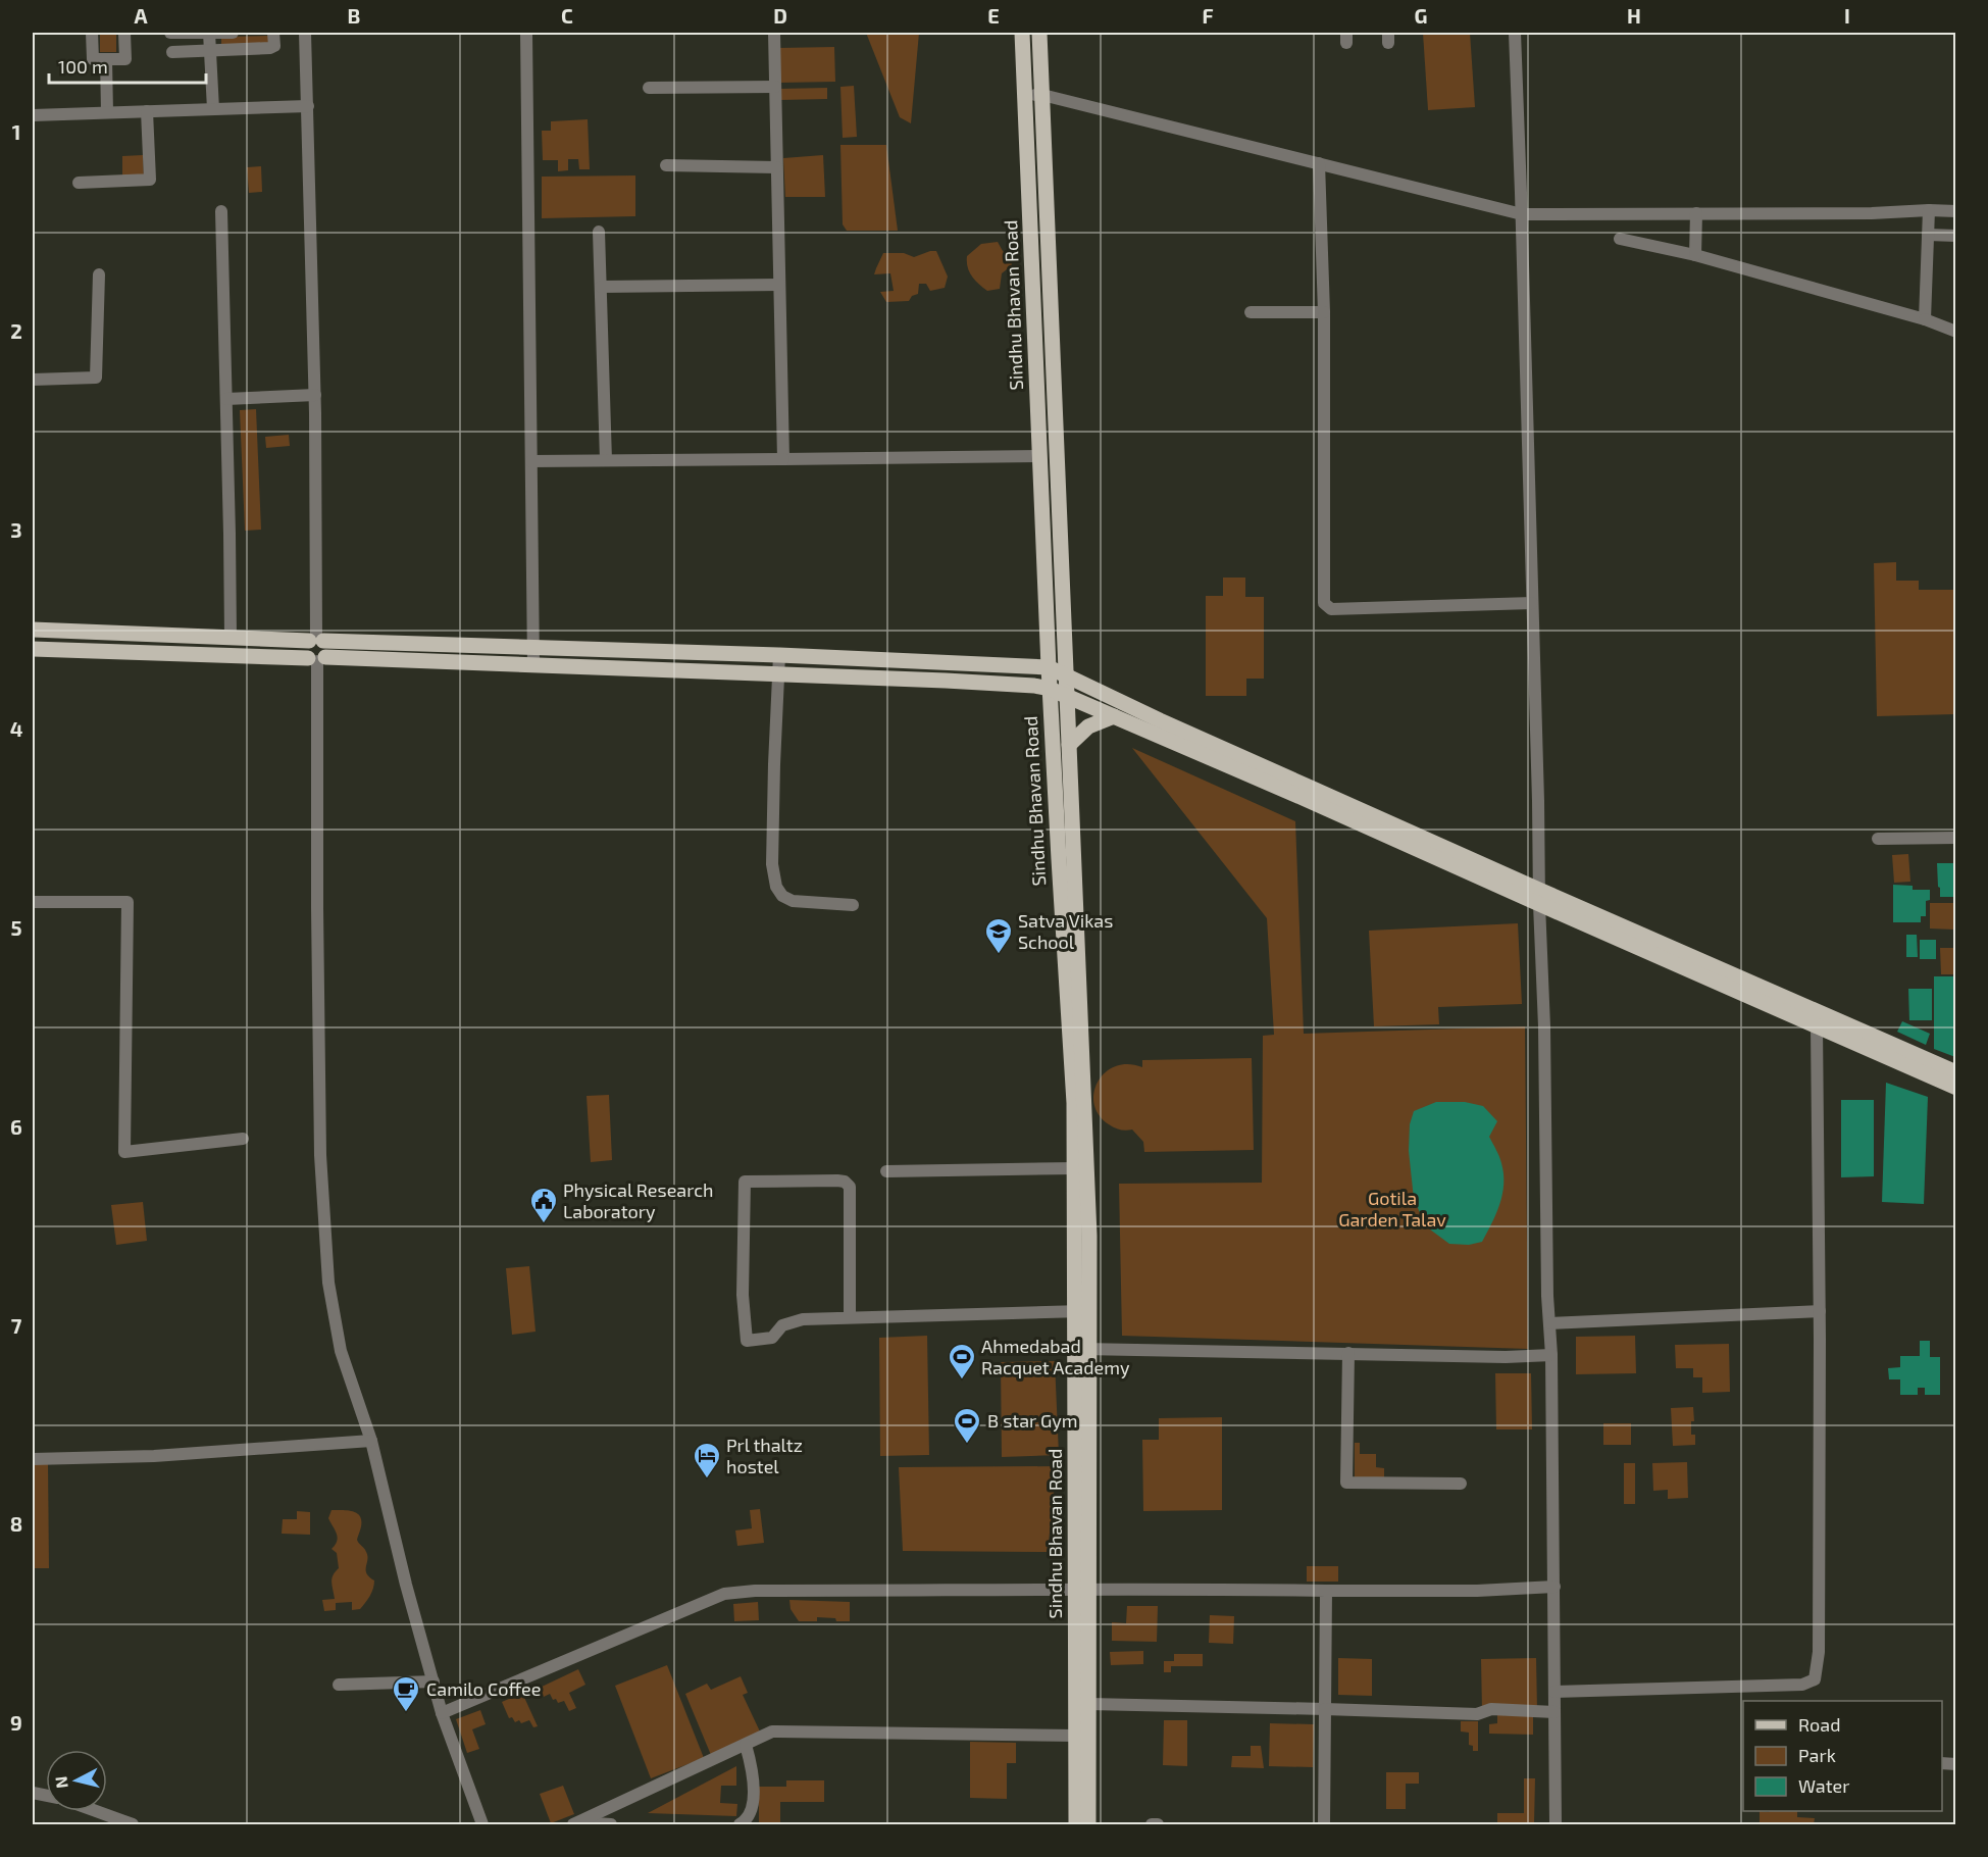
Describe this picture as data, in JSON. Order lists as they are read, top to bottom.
{
  "streets": {
    "main road": ["Sindhu Bhavan Road"]
  },
  "parks": ["Gotila Garden Talav"],
  "places": {
    "school or university": ["Satva Vikas School"],
    "public building": ["Physical Research Laboratory"],
    "sports": ["Ahmedabad Racquet Academy", "B star Gym"],
    "hotel": ["Prl thaltz hostel"],
    "cafe": ["Camilo Coffee"]
  },
  "legend": ["Road", "Park", "Water"],
  "scale_bar": "100 m",
  "north": "left",
  "grid": {
    "columns": [
      "A",
      "B",
      "C",
      "D",
      "E",
      "F",
      "G",
      "H",
      "I"
    ],
    "rows": [
      "1",
      "2",
      "3",
      "4",
      "5",
      "6",
      "7",
      "8",
      "9"
    ]
  }
}
